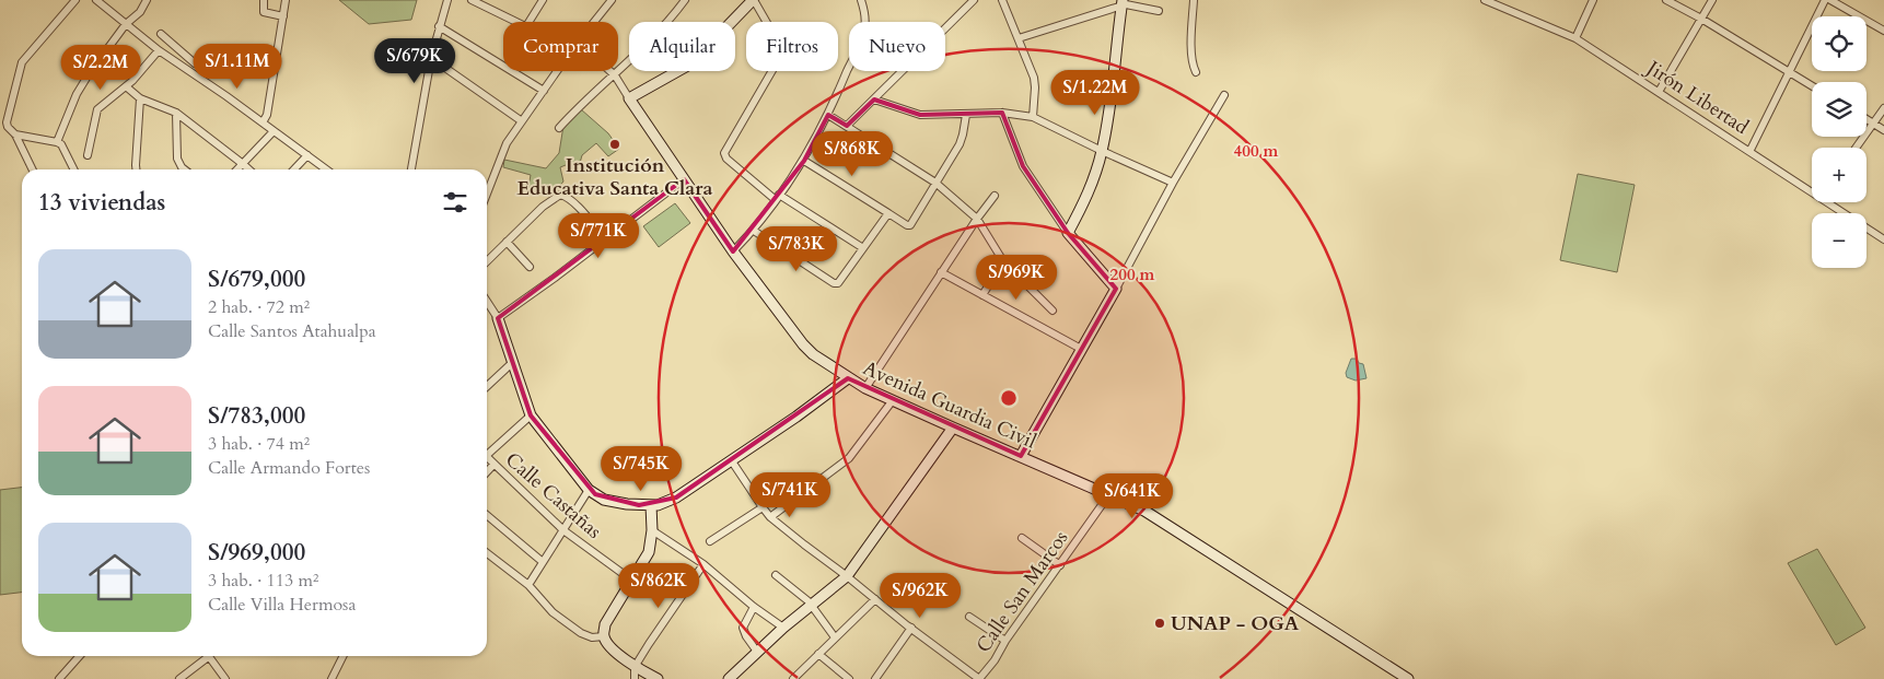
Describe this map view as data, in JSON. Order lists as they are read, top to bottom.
{
  "streets": {
    "street": [
      "Jirón Libertad",
      "Avenida Guardia Civil",
      "Calle Castañas",
      "Calle San Marcos"
    ]
  },
  "crossings": [
    ["Avenida Guardia Civil", "Calle San Marcos"]
  ],
  "places": ["Institución Educativa Santa Clara", "UNAP - OGA"],
  "page": {
    "map_buttons": ["+", "−"],
    "chip": [
      "Comprar",
      "Alquilar",
      "Filtros",
      "Nuevo"
    ],
    "price": [
      "S/679K",
      "S/1.11M",
      "S/2.2M",
      "S/1.22M",
      "S/868K",
      "S/771K",
      "S/783K",
      "S/969K",
      "S/745K",
      "S/741K",
      "S/641K",
      "S/862K",
      "S/962K"
    ],
    "heading": "13 viviendas",
    "list": [
      {
        "name": "S/679,000",
        "note": "2 hab. · 72 m² · Calle Santos Atahualpa"
      },
      {
        "name": "S/783,000",
        "note": "3 hab. · 74 m² · Calle Armando Fortes"
      },
      {
        "name": "S/969,000",
        "note": "3 hab. · 113 m² · Calle Villa Hermosa"
      }
    ]
  },
  "rings": ["400 m", "200 m"]
}
